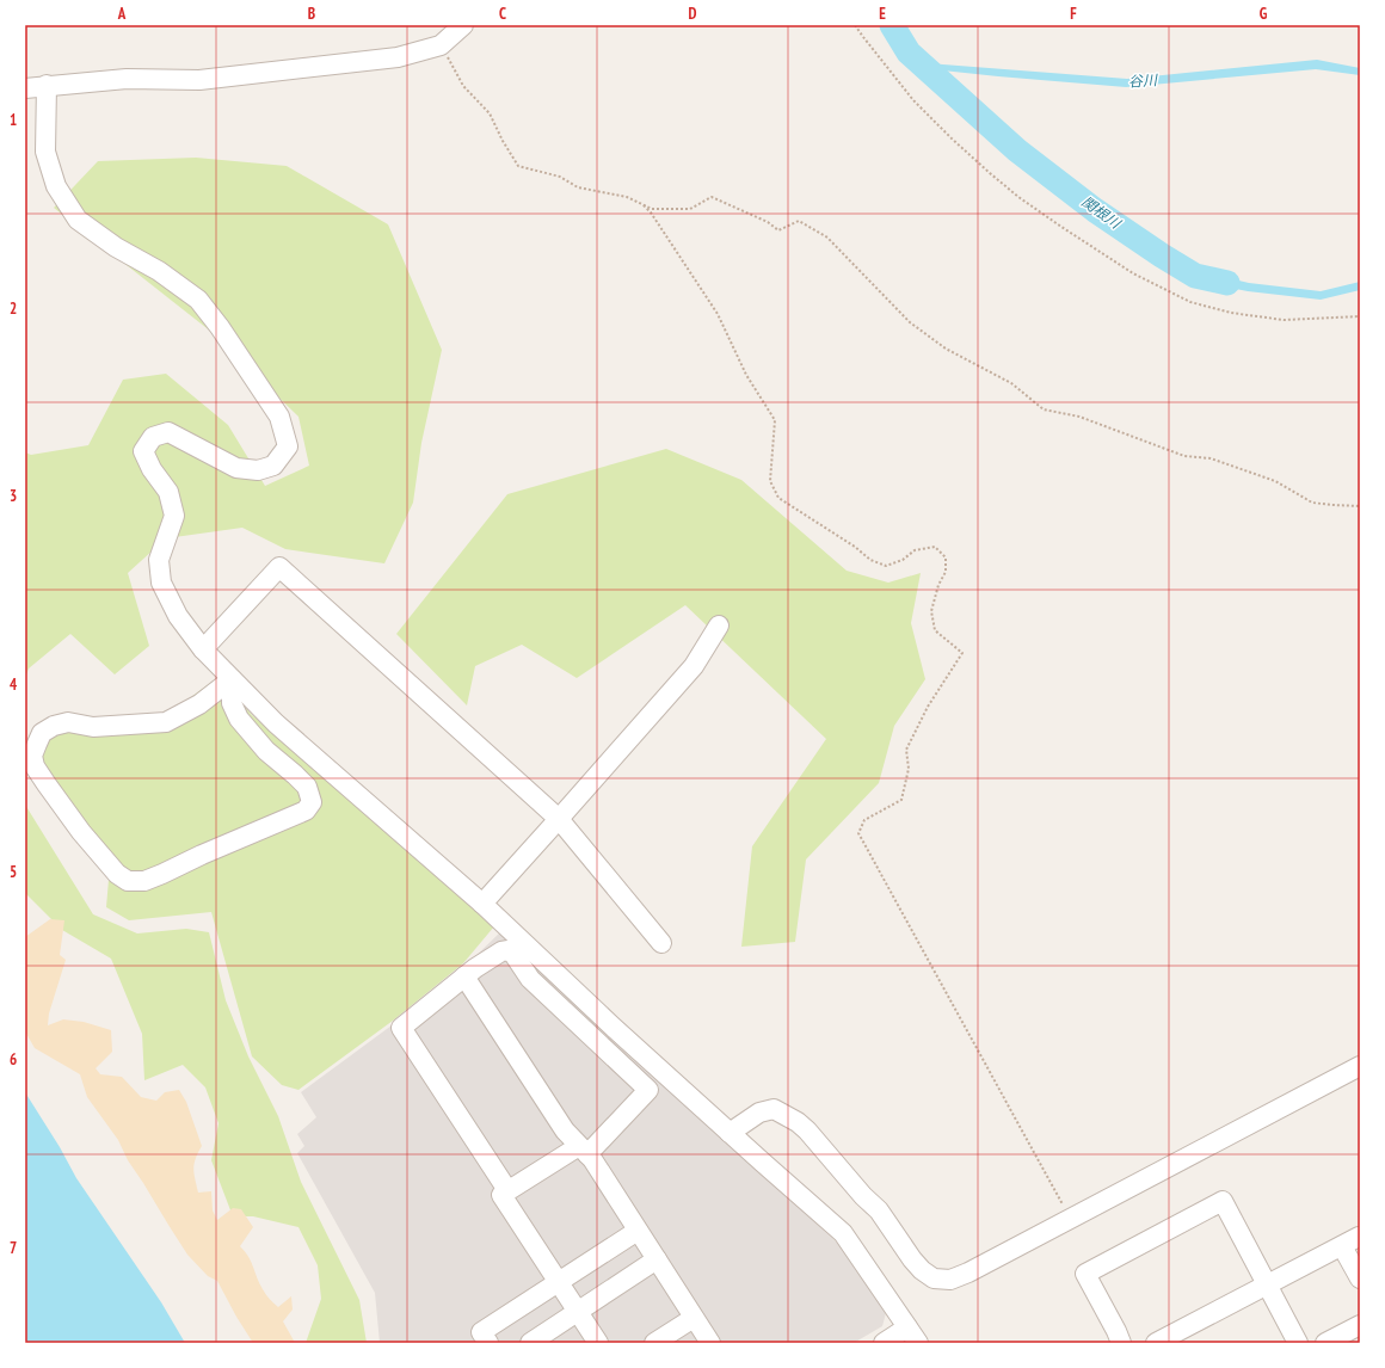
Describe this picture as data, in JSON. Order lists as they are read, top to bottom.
{
  "water": ["谷川", "関根川"],
  "grid": {
    "columns": [
      "A",
      "B",
      "C",
      "D",
      "E",
      "F",
      "G"
    ],
    "rows": [
      "1",
      "2",
      "3",
      "4",
      "5",
      "6",
      "7"
    ]
  }
}
